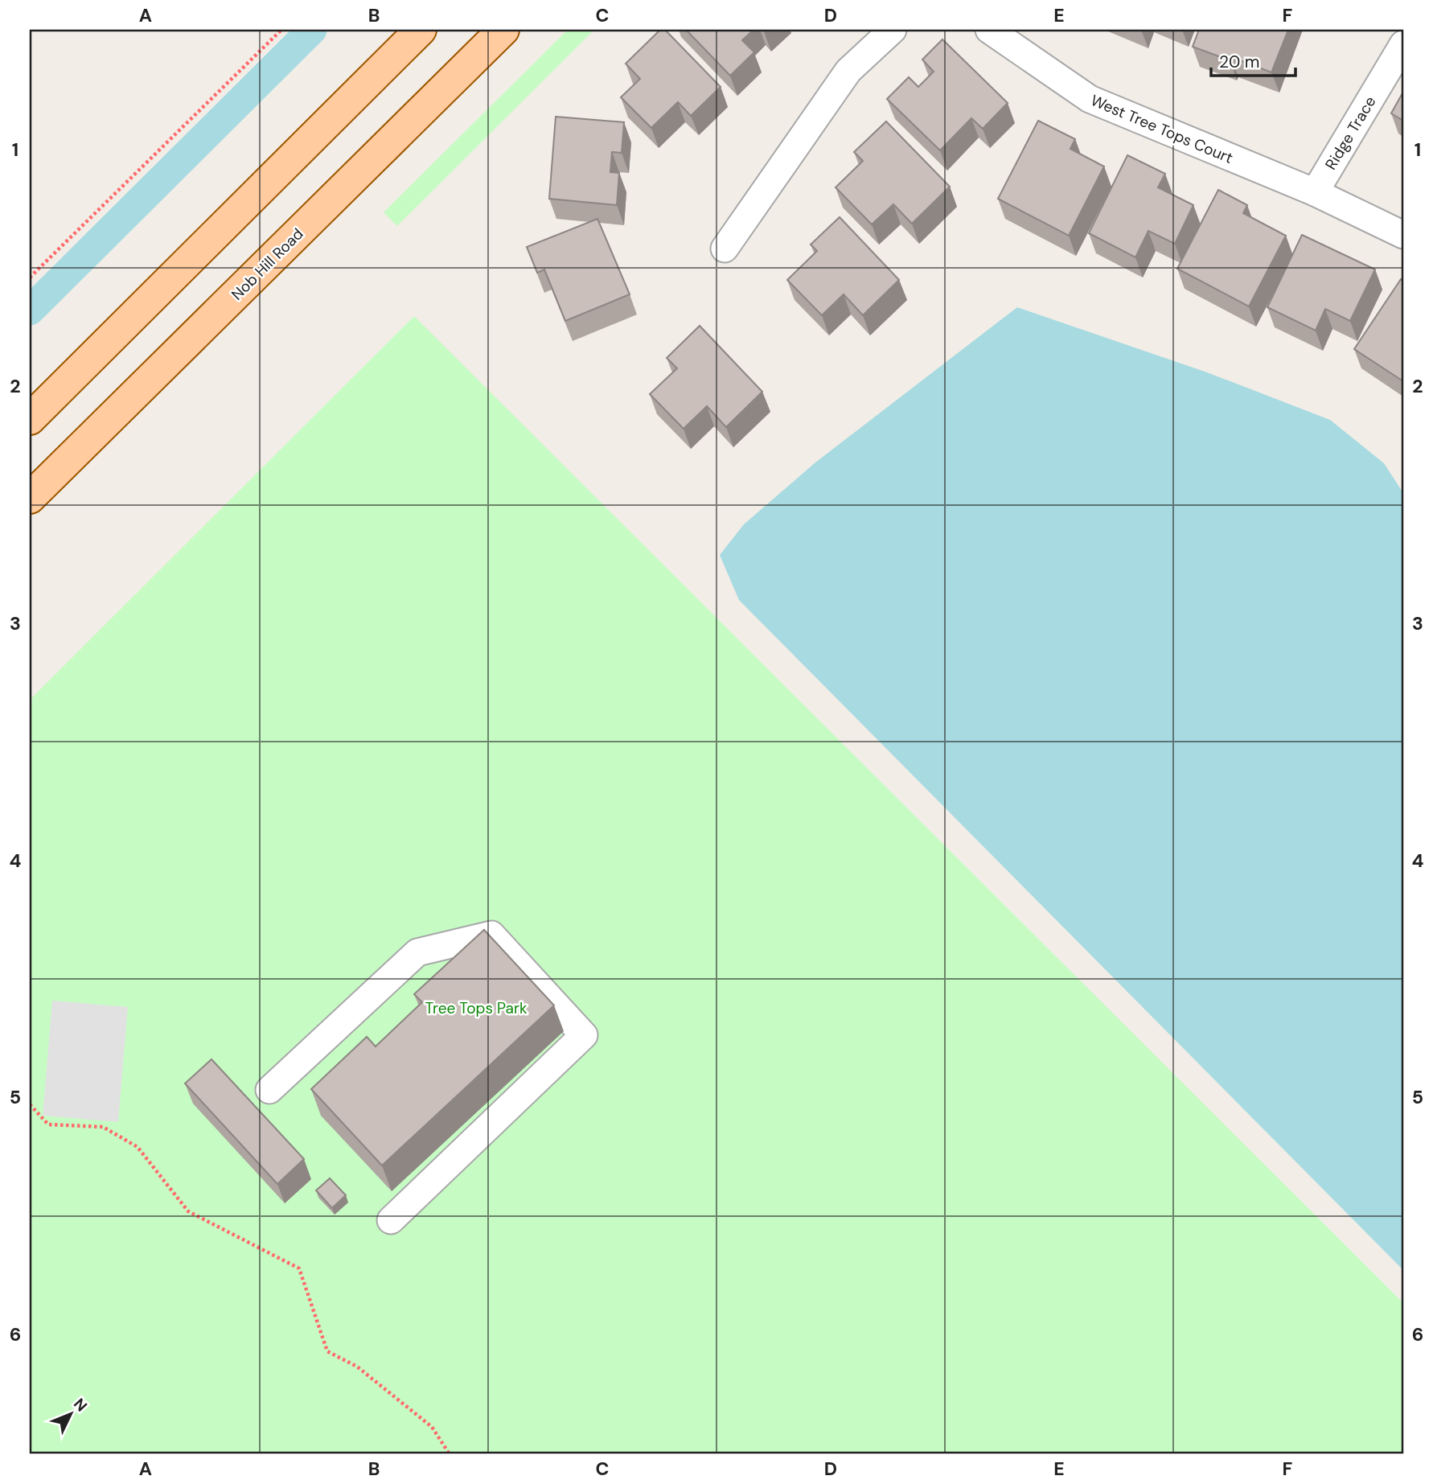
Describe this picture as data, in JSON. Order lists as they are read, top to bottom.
{
  "streets": {
    "main road": ["Nob Hill Road"],
    "street": ["West Tree Tops Court", "Ridge Trace"]
  },
  "crossings": [
    ["West Tree Tops Court", "Ridge Trace"]
  ],
  "parks": ["Tree Tops Park"],
  "scale_bar": "20 m",
  "north": "top right",
  "grid": {
    "columns": [
      "A",
      "B",
      "C",
      "D",
      "E",
      "F"
    ],
    "rows": [
      "1",
      "2",
      "3",
      "4",
      "5",
      "6"
    ]
  }
}
